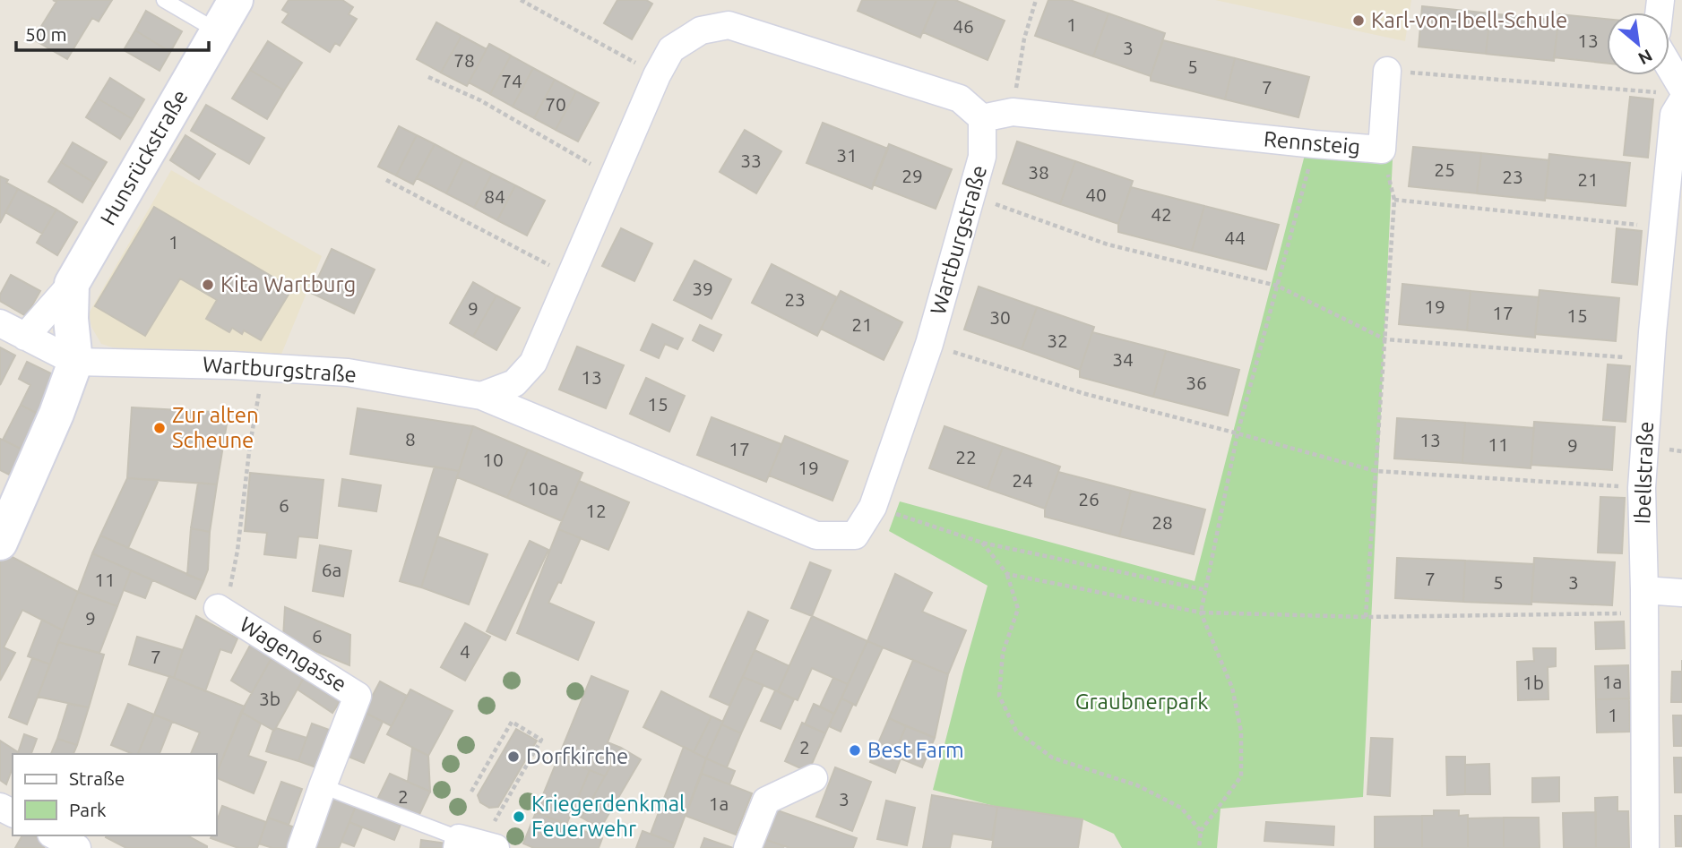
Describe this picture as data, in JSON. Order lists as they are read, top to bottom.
{
  "streets": {
    "street": [
      "Rennsteig",
      "Hunsrückstraße",
      "Wartburgstraße",
      "Ibellstraße",
      "Wagengasse"
    ]
  },
  "crossings": [
    ["Rennsteig", "Wartburgstraße"],
    ["Hunsrückstraße", "Wartburgstraße"]
  ],
  "parks": ["Graubnerpark"],
  "places": [
    "Karl-von-Ibell-Schule",
    "Kita Wartburg",
    "Zur alten Scheune",
    "Best Farm",
    "Dorfkirche",
    "Kriegerdenkmal Feuerwehr"
  ],
  "house_numbers": [
    "1",
    "46",
    "13",
    "3",
    "78",
    "5",
    "74",
    "7",
    "70",
    "31",
    "33",
    "25",
    "38",
    "29",
    "23",
    "21",
    "40",
    "84",
    "42",
    "44",
    "1",
    "39",
    "23",
    "19",
    "9",
    "17",
    "15",
    "30",
    "21",
    "32",
    "34",
    "13",
    "36",
    "15",
    "8",
    "13",
    "11",
    "9",
    "17",
    "22",
    "10",
    "19",
    "24",
    "10a",
    "26",
    "6",
    "12",
    "28",
    "6a",
    "7",
    "11",
    "5",
    "3",
    "9",
    "6",
    "4",
    "7",
    "1a",
    "1b",
    "3b",
    "1",
    "2",
    "2",
    "3",
    "1a"
  ],
  "legend": ["Straße", "Park"],
  "scale_bar": "50 m",
  "north": "bottom right"
}
